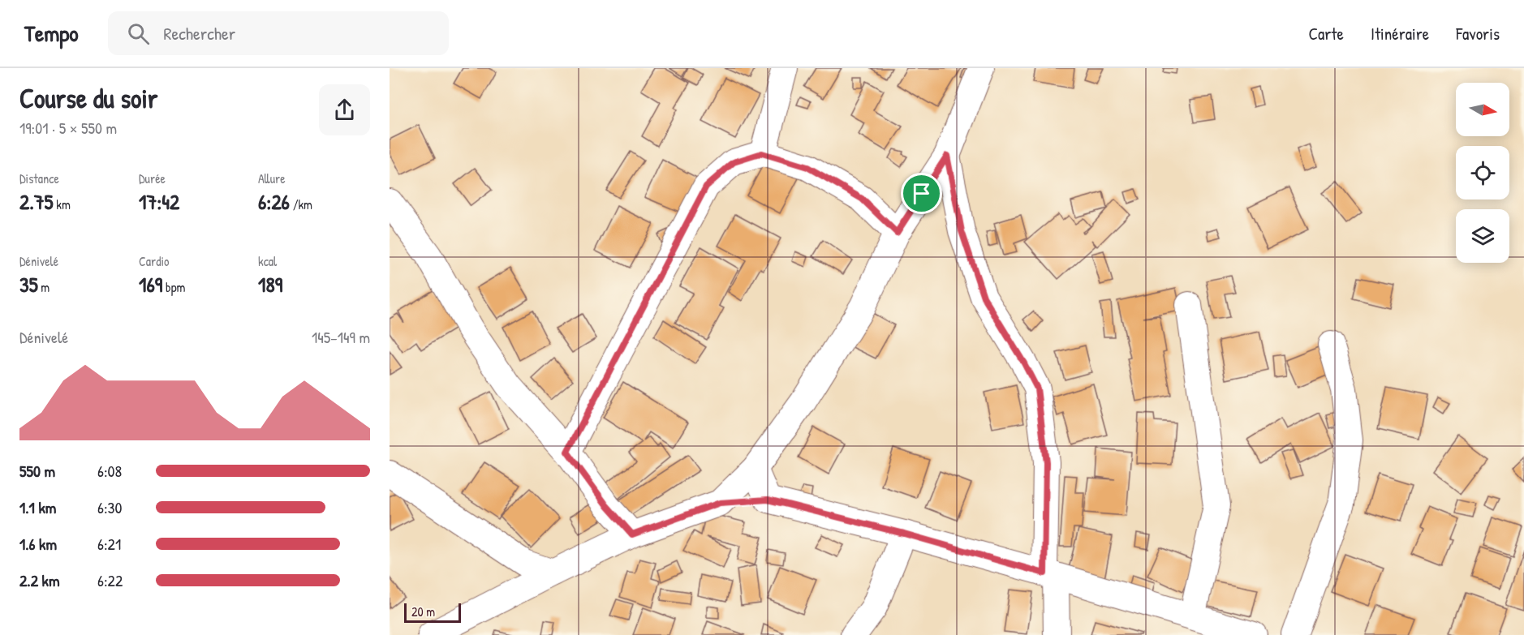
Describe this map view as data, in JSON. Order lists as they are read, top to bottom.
{
  "scale_bar": "20 m",
  "north": "right",
  "page": {
    "header": "Tempo",
    "search": "Rechercher",
    "nav": ["Carte", "Itinéraire", "Favoris"],
    "heading": ["Course du soir", "19:01 · 5 × 550 m"],
    "stats": [
      ["Distance", "2.75 km"],
      ["Durée", "17:42"],
      ["Allure", "6:26 /km"],
      ["Dénivelé", "35 m"],
      ["Cardio", "169 bpm"],
      ["kcal", "189"]
    ],
    "chart": ["Dénivelé", "145–149 m"],
    "list": [
      {
        "name": "550 m",
        "note": "6:08"
      },
      {
        "name": "1.1 km",
        "note": "6:30"
      },
      {
        "name": "1.6 km",
        "note": "6:21"
      },
      {
        "name": "2.2 km",
        "note": "6:22"
      }
    ],
    "scale": "20 m"
  }
}
